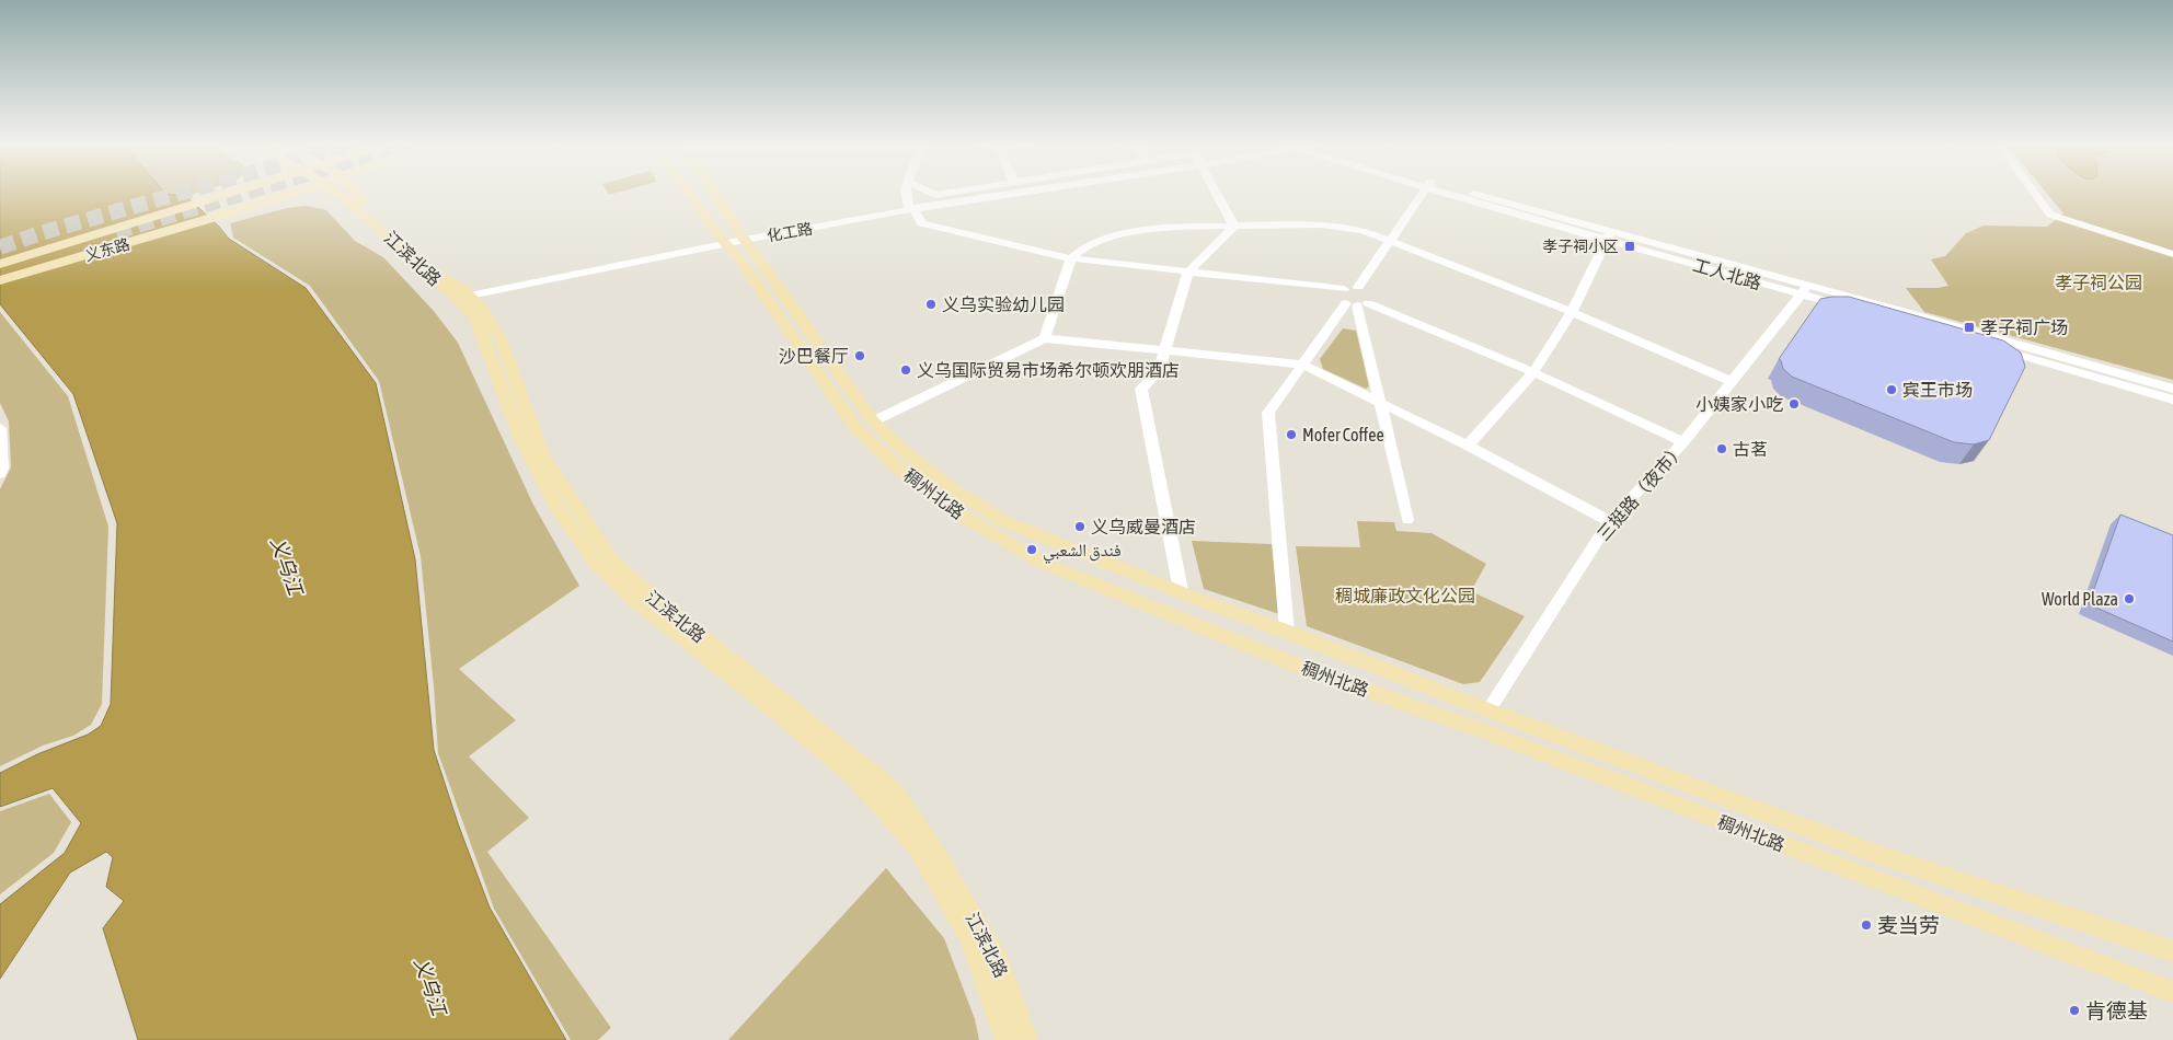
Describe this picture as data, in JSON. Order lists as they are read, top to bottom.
{
  "streets": {
    "main road": ["义东路", "江滨北路", "稠州北路"],
    "street": ["化工路", "工人北路", "三挺路（夜市）"]
  },
  "crossings": [
    ["化工路", "江滨北路"],
    ["化工路", "稠州北路"],
    ["工人北路", "三挺路（夜市）"],
    ["三挺路（夜市）", "稠州北路"]
  ],
  "water": ["义乌江"],
  "parks": ["孝子祠公园", "稠城廉政文化公园"],
  "places": {
    "transit": ["孝子祠小区", "孝子祠广场"],
    "other": [
      "义乌实验幼儿园",
      "沙巴餐厅",
      "义乌国际贸易市场希尔顿欢朋酒店",
      "宾王市场",
      "小姨家小吃",
      "Mofer Coffee",
      "古茗",
      "义乌威曼酒店",
      "فندق الشعبي",
      "World Plaza",
      "麦当劳",
      "肯德基"
    ]
  }
}
